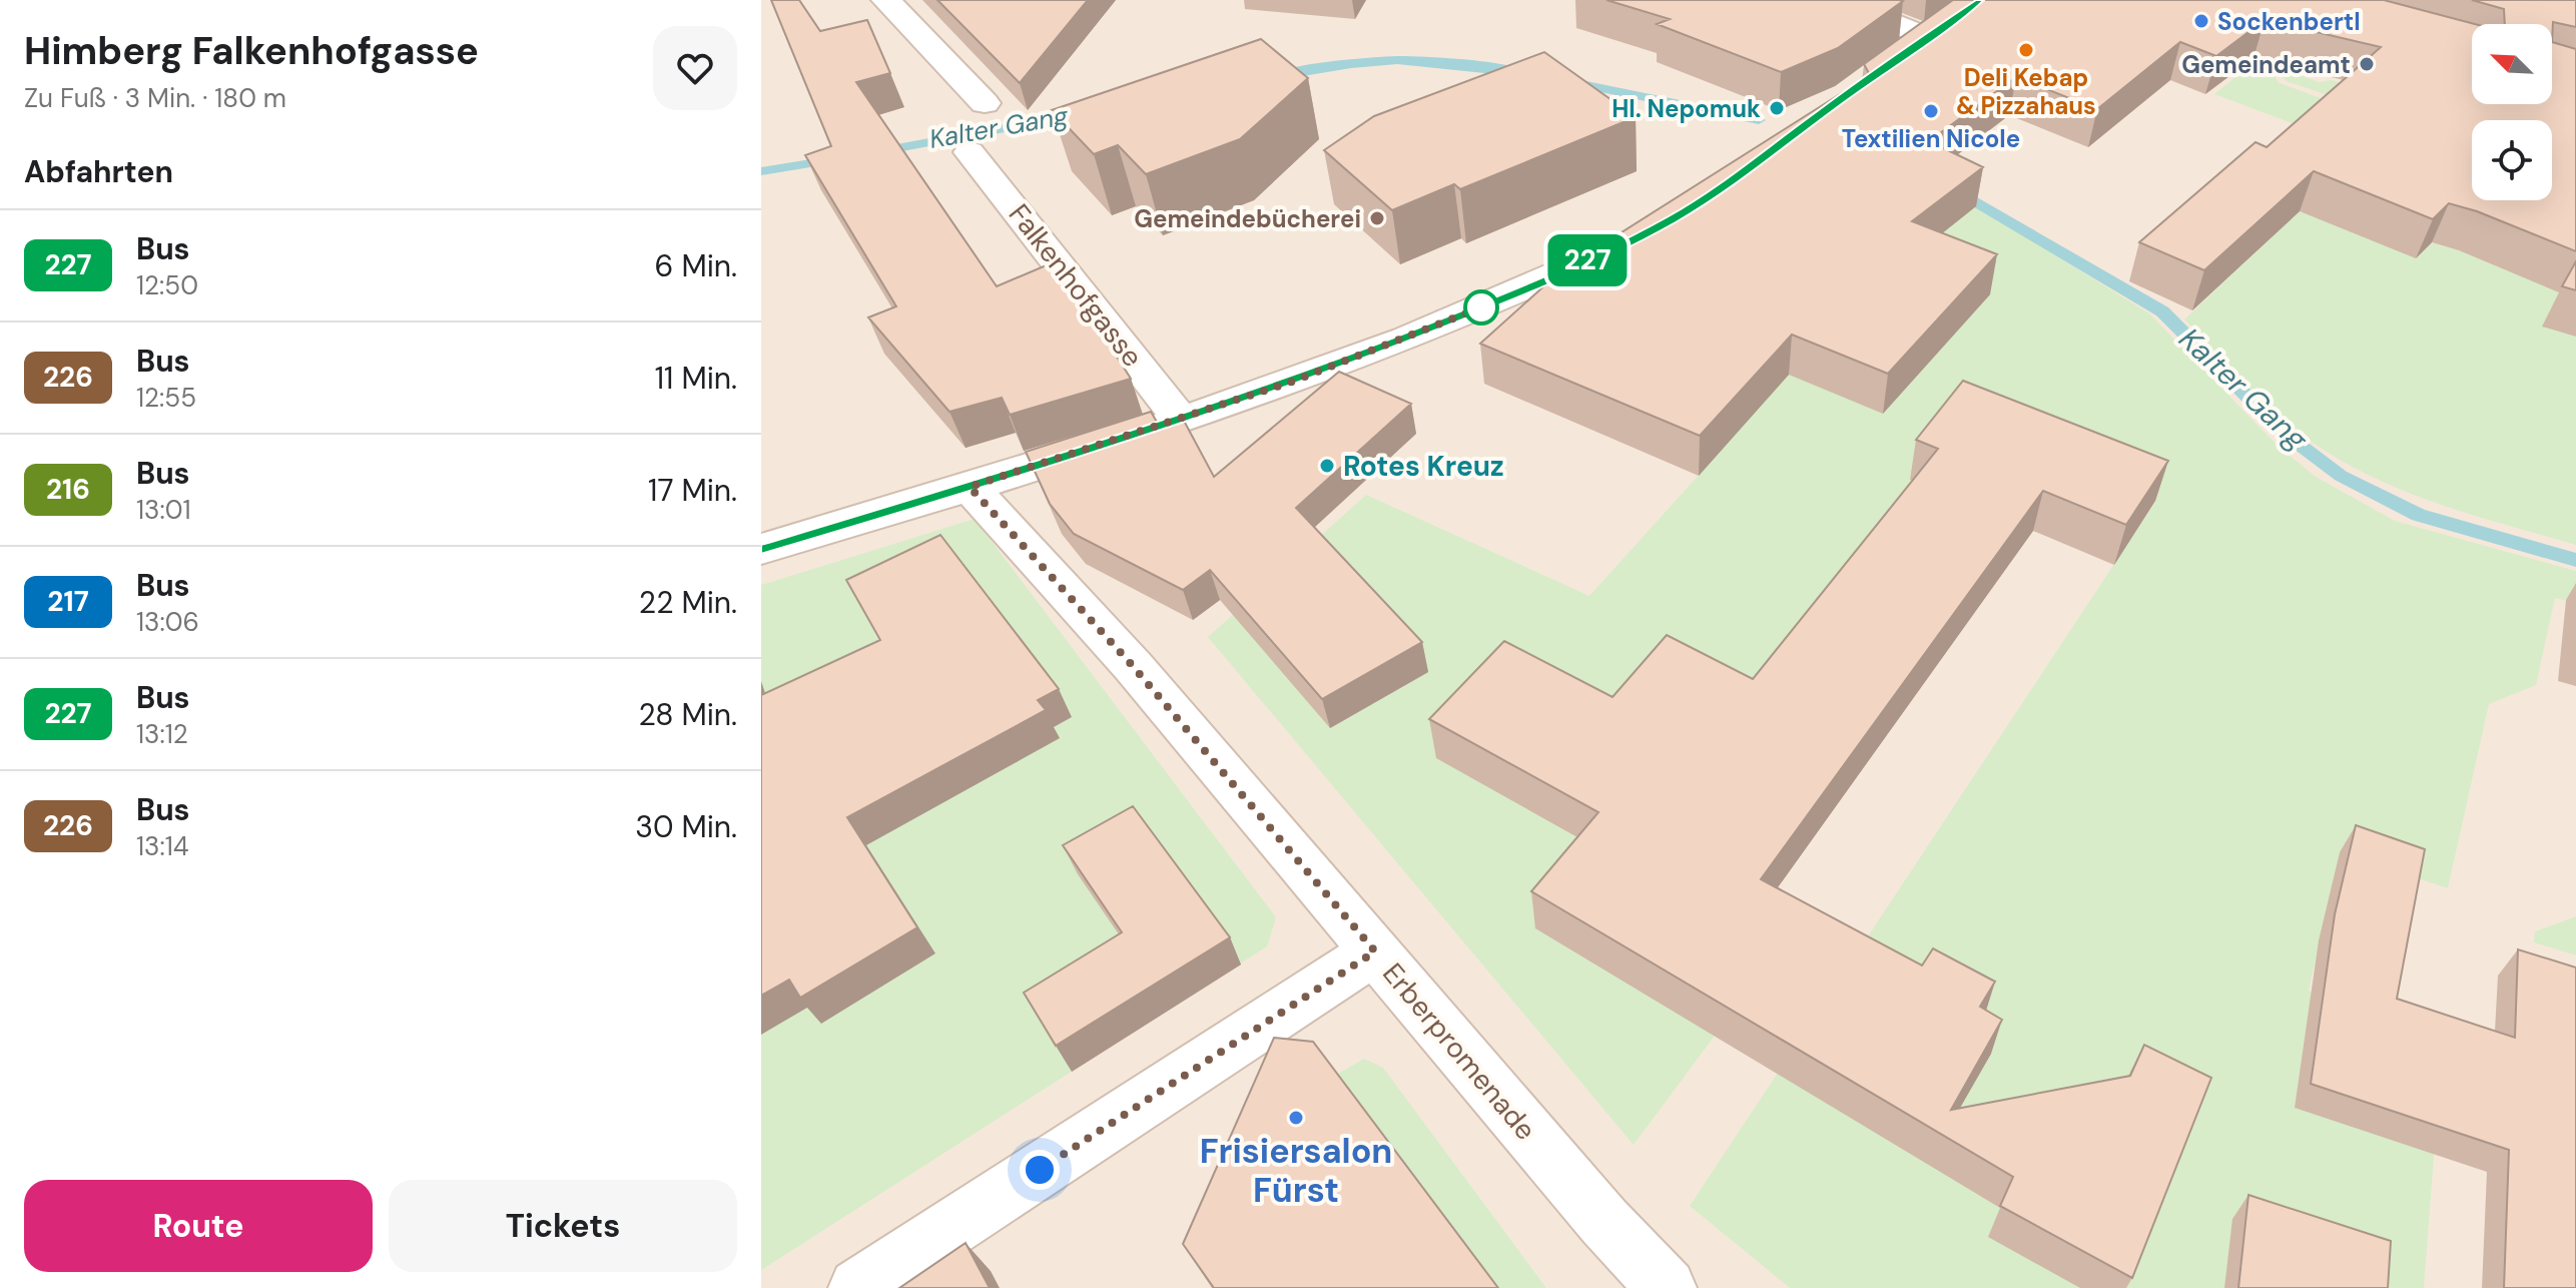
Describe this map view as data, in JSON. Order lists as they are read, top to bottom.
{
  "streets": {
    "street": ["Falkenhofgasse", "Erberpromenade"]
  },
  "water": ["Kalter Gang"],
  "places": [
    "Sockenbertl",
    "Deli Kebap & Pizzahaus",
    "Gemeindeamt",
    "Hl. Nepomuk",
    "Textilien Nicole",
    "Gemeindebücherei",
    "Rotes Kreuz",
    "Frisiersalon Fürst"
  ],
  "lines": ["bus line 227"],
  "north": "top left",
  "page": {
    "heading": [
      ["Himberg Falkenhofgasse", "Zu Fuß · 3 Min. · 180 m"],
      "Abfahrten"
    ],
    "on_map": "227",
    "list": [
      {
        "mark": "227",
        "name": "Bus",
        "note": "12:50",
        "value": "6 Min."
      },
      {
        "mark": "226",
        "name": "Bus",
        "note": "12:55",
        "value": "11 Min."
      },
      {
        "mark": "216",
        "name": "Bus",
        "note": "13:01",
        "value": "17 Min."
      },
      {
        "mark": "217",
        "name": "Bus",
        "note": "13:06",
        "value": "22 Min."
      },
      {
        "mark": "227",
        "name": "Bus",
        "note": "13:12",
        "value": "28 Min."
      },
      {
        "mark": "226",
        "name": "Bus",
        "note": "13:14",
        "value": "30 Min."
      }
    ],
    "buttons": ["Route", "Tickets"]
  }
}
